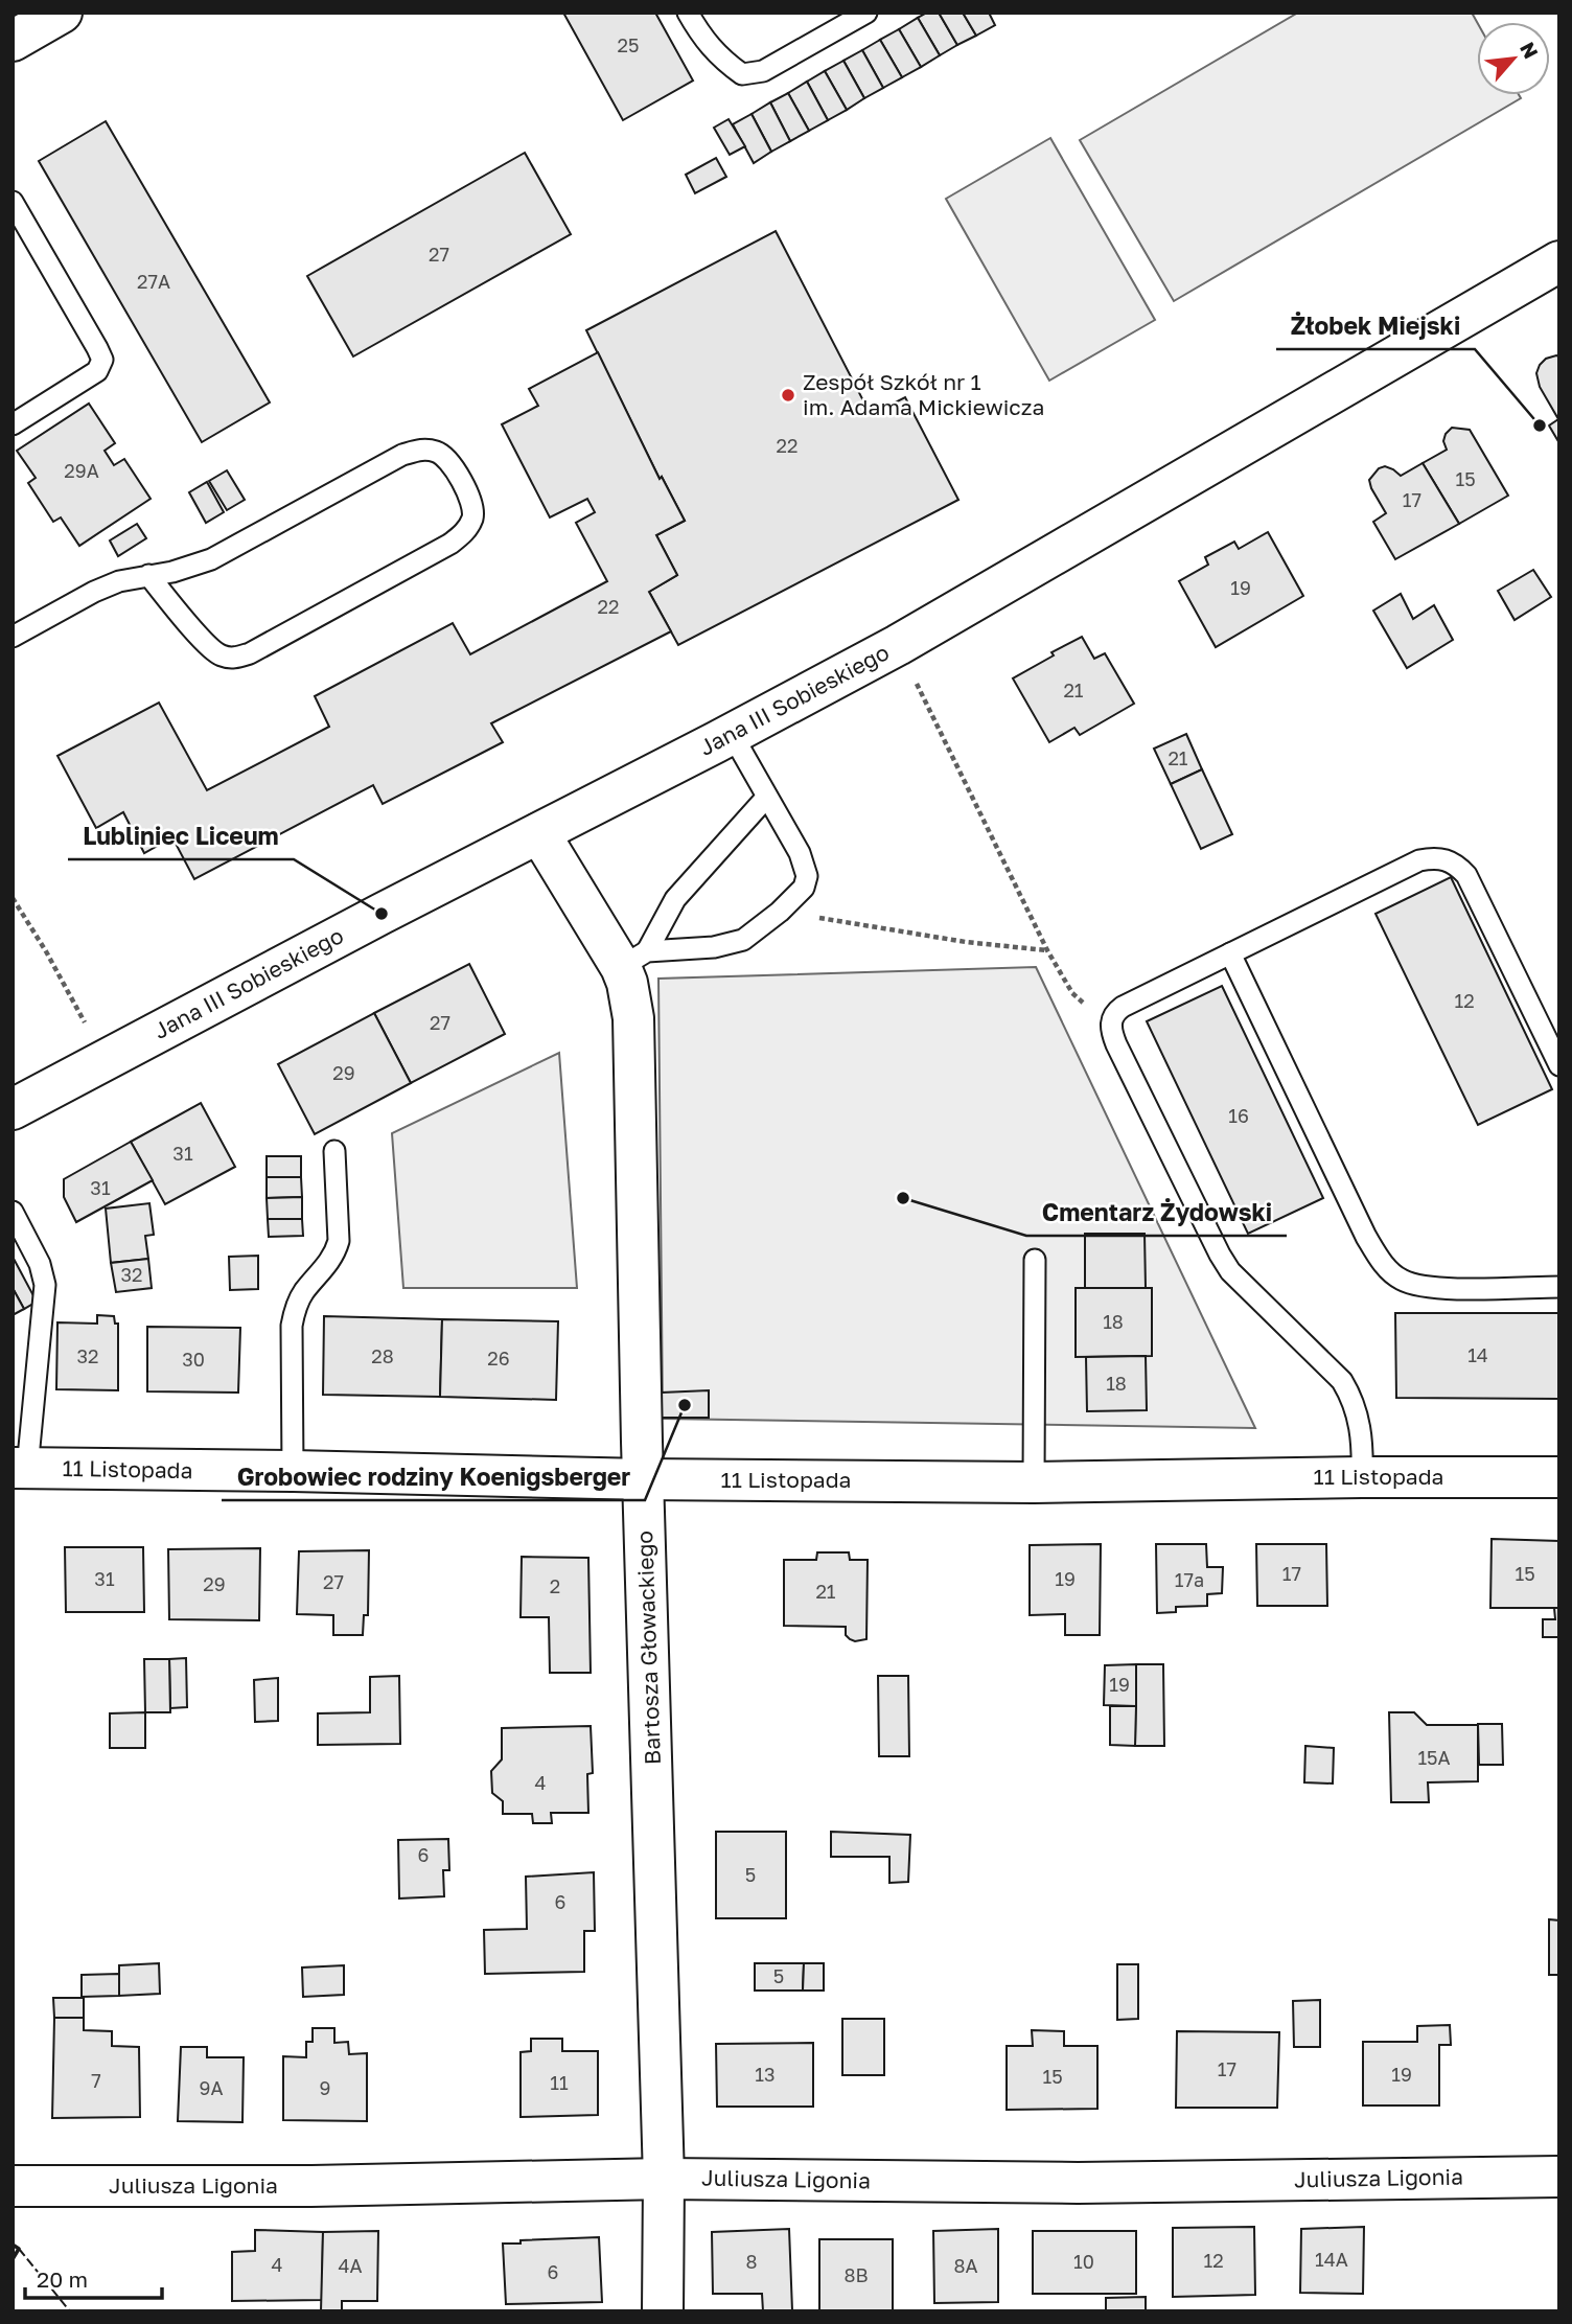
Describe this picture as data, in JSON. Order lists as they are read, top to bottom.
{
  "streets": {
    "street": [
      "Jana III Sobieskiego",
      "11 Listopada",
      "Bartosza Głowackiego",
      "Juliusza Ligonia"
    ]
  },
  "crossings": [
    ["Jana III Sobieskiego", "Bartosza Głowackiego"],
    ["11 Listopada", "Bartosza Głowackiego"],
    ["Bartosza Głowackiego", "Juliusza Ligonia"]
  ],
  "places": [
    "Zespół Szkół nr 1 im. Adama Mickiewicza",
    "Żłobek Miejski",
    "Lubliniec Liceum",
    "Cmentarz Żydowski",
    "Grobowiec rodziny Koenigsberger"
  ],
  "house_numbers": [
    "25",
    "27",
    "27A",
    "22",
    "29A",
    "15",
    "17",
    "19",
    "22",
    "21",
    "21",
    "12",
    "27",
    "29",
    "16",
    "31",
    "31",
    "32",
    "18",
    "14",
    "32",
    "28",
    "26",
    "30",
    "18",
    "17",
    "15",
    "31",
    "19",
    "17a",
    "27",
    "29",
    "2",
    "21",
    "19",
    "15A",
    "4",
    "6",
    "5",
    "6",
    "5",
    "17",
    "13",
    "19",
    "15",
    "7",
    "11",
    "9A",
    "9",
    "14A",
    "12",
    "8",
    "10",
    "4",
    "4A",
    "8A",
    "6",
    "8B"
  ],
  "scale_bar": "20 m",
  "north": "top right"
}
